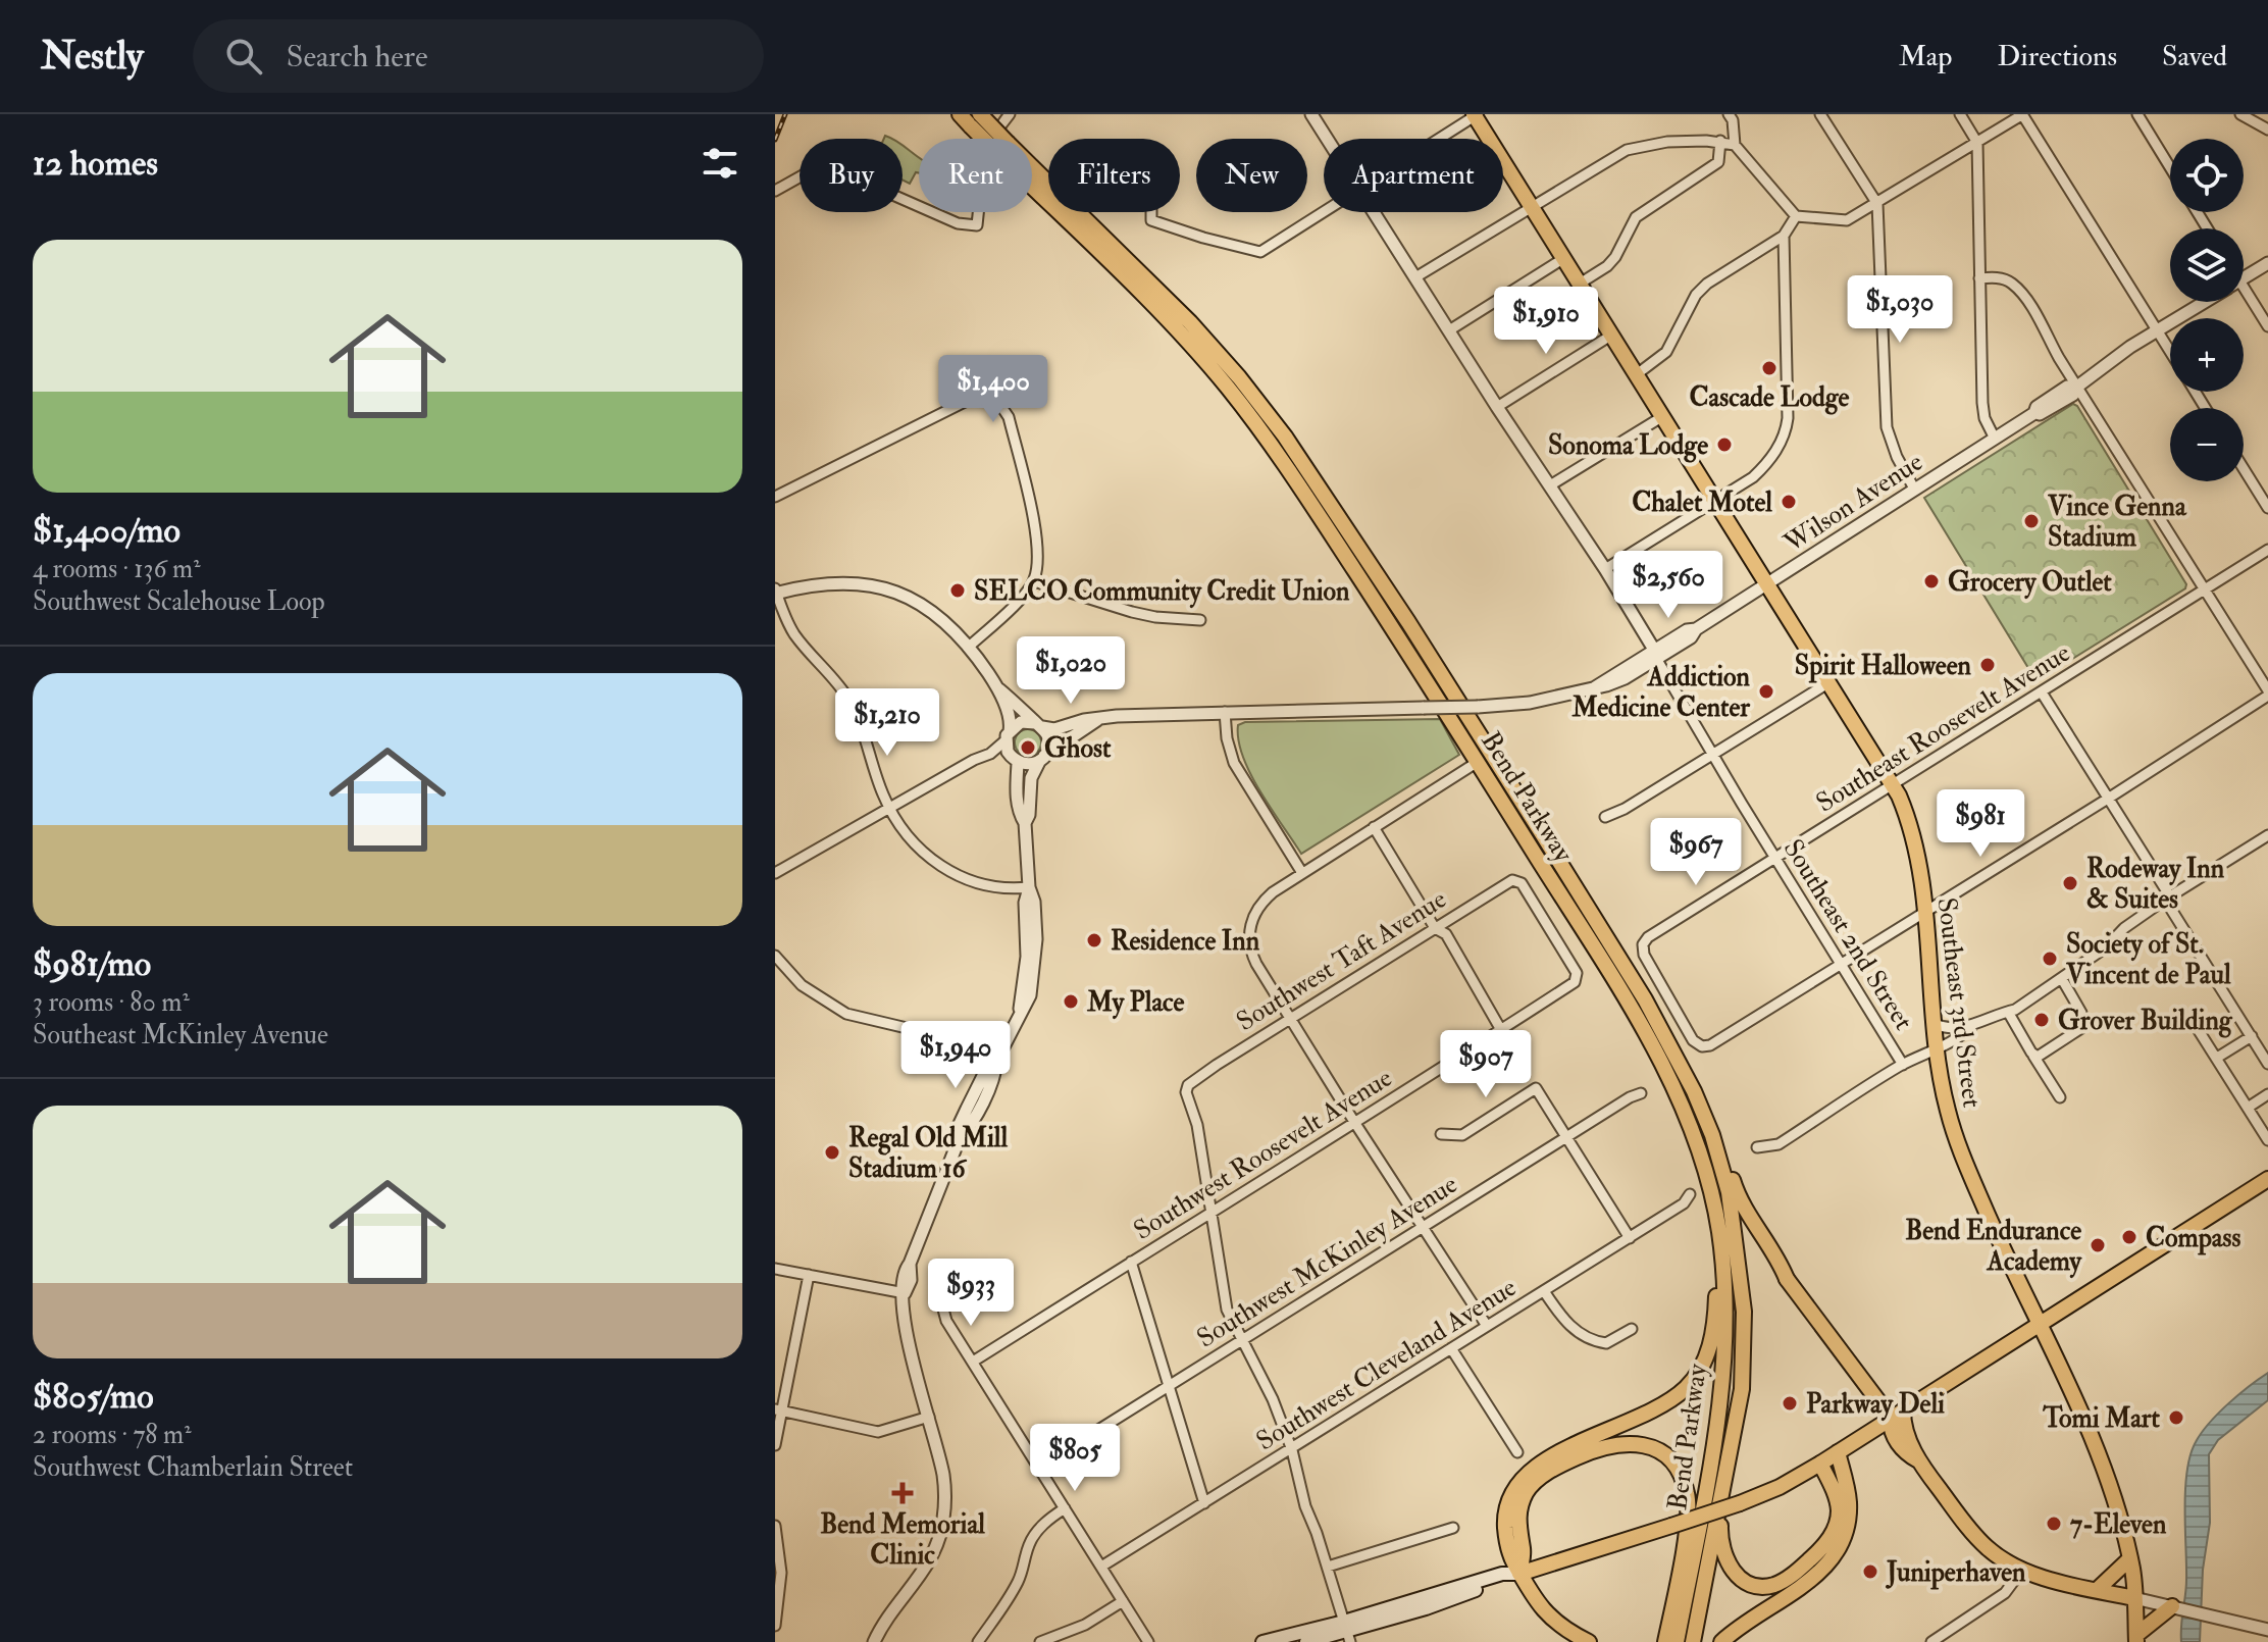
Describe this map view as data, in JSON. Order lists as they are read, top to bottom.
{
  "streets": {
    "main road": ["Bend Parkway", "Southeast 3rd Street"],
    "street": [
      "Wilson Avenue",
      "Southeast Roosevelt Avenue",
      "Southeast 2nd Street",
      "Southwest Taft Avenue",
      "Southwest Roosevelt Avenue",
      "Southwest McKinley Avenue",
      "Southwest Cleveland Avenue"
    ]
  },
  "crossings": [
    ["Wilson Avenue", "Southeast 2nd Street"],
    ["Wilson Avenue", "Southeast 3rd Street"],
    ["Southeast Roosevelt Avenue", "Southeast 2nd Street"],
    ["Southeast Roosevelt Avenue", "Southeast 3rd Street"],
    ["Southwest Taft Avenue", "Southwest Roosevelt Avenue"]
  ],
  "places": {
    "other": [
      "Cascade Lodge",
      "Sonoma Lodge",
      "Chalet Motel",
      "Vince Genna Stadium",
      "Grocery Outlet",
      "SELCO Community Credit Union",
      "Spirit Halloween",
      "Addiction Medicine Center",
      "Ghost",
      "Rodeway Inn & Suites",
      "Residence Inn",
      "Society of St. Vincent de Paul",
      "My Place",
      "Grover Building",
      "Regal Old Mill Stadium 16",
      "Compass",
      "Bend Endurance Academy",
      "Parkway Deli",
      "Tomi Mart",
      "7-Eleven",
      "Juniperhaven"
    ],
    "health": ["Bend Memorial Clinic"]
  },
  "page": {
    "header": "Nestly",
    "search": "Search here",
    "nav": ["Map", "Directions", "Saved"],
    "heading": "12 homes",
    "map_buttons": ["+", "−"],
    "chip": [
      "Buy",
      "Rent",
      "Filters",
      "New",
      "Apartment"
    ],
    "list": [
      {
        "name": "$1,400/mo",
        "note": "4 rooms · 136 m² · Southwest Scalehouse Loop"
      },
      {
        "name": "$981/mo",
        "note": "3 rooms · 80 m² · Southeast McKinley Avenue"
      },
      {
        "name": "$805/mo",
        "note": "2 rooms · 78 m² · Southwest Chamberlain Street"
      }
    ],
    "price": [
      "$1,030",
      "$1,910",
      "$1,400",
      "$2,560",
      "$1,020",
      "$1,210",
      "$981",
      "$967",
      "$1,940",
      "$907",
      "$933",
      "$805"
    ]
  }
}
